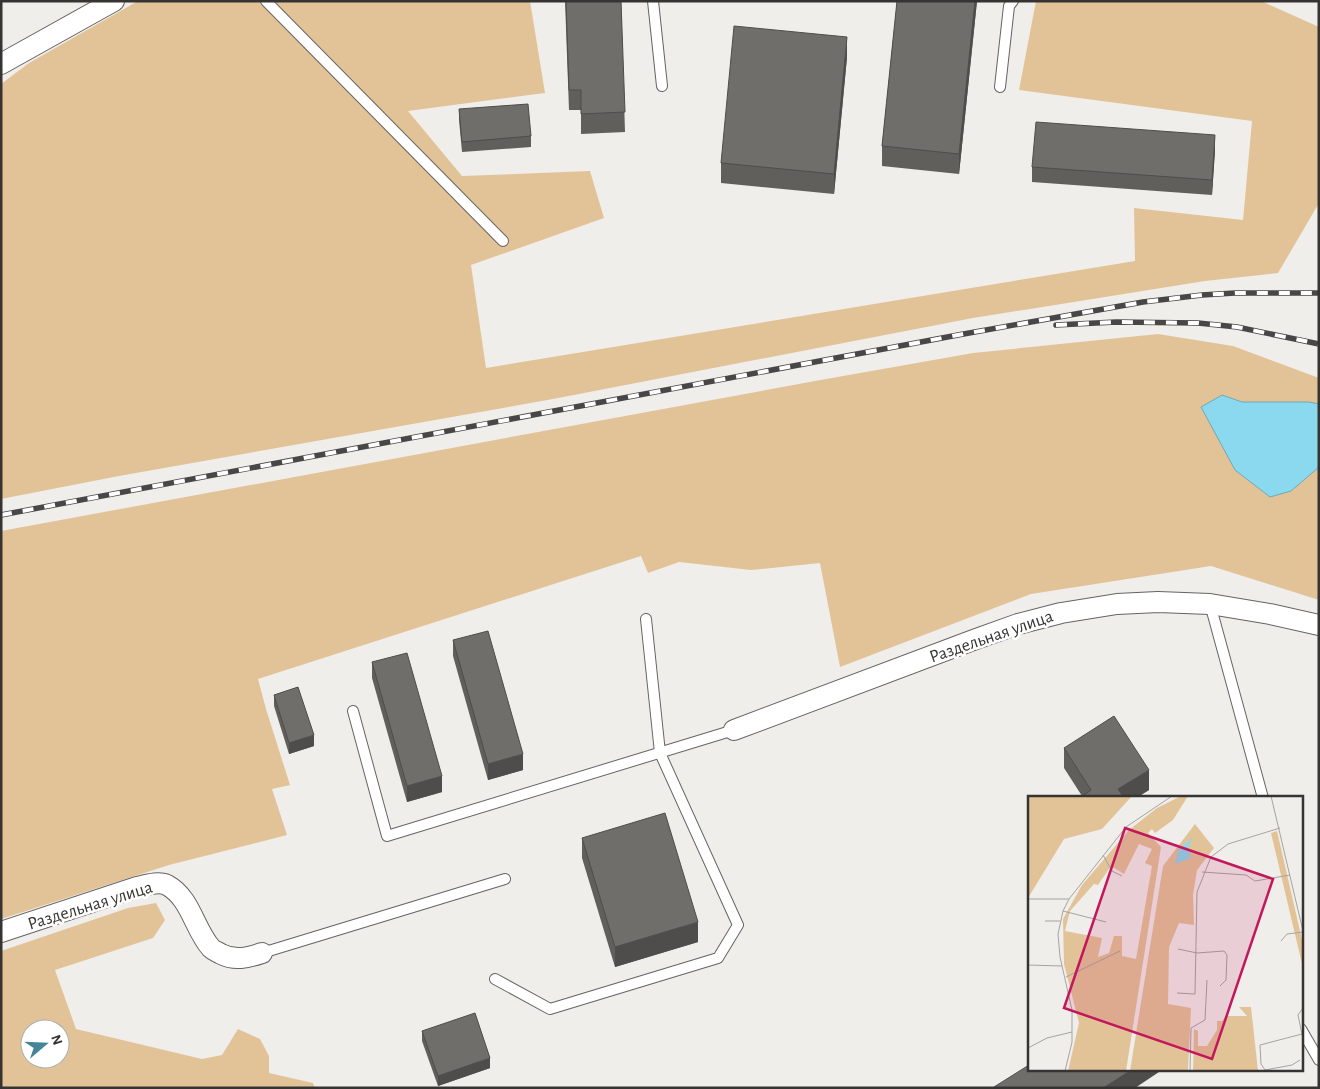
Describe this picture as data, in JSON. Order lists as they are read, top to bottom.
{
  "streets": {
    "street": ["Раздельная улица"]
  },
  "north": "right"
}
